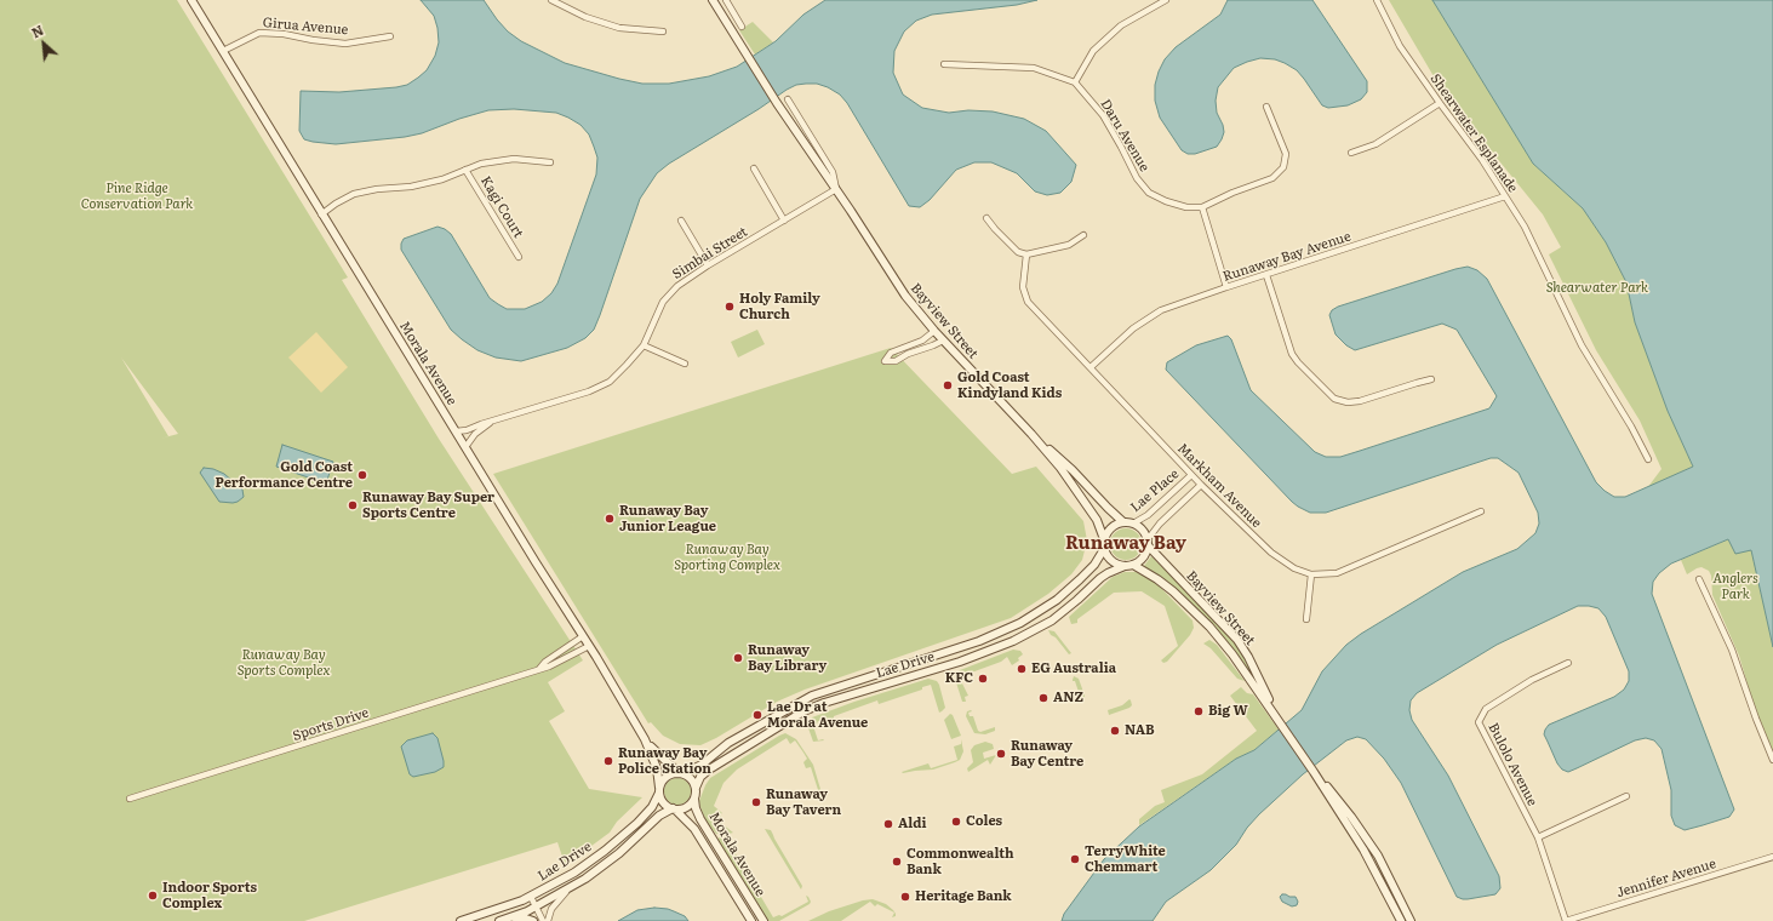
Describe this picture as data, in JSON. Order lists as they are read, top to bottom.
{
  "streets": {
    "main road": ["Bayview Street", "Morala Avenue", "Lae Drive"],
    "street": [
      "Girua Avenue",
      "Shearwater Esplanade",
      "Daru Avenue",
      "Kagi Court",
      "Simbai Street",
      "Runaway Bay Avenue",
      "Markham Avenue",
      "Lae Place",
      "Sports Drive",
      "Bulolo Avenue",
      "Jennifer Avenue"
    ]
  },
  "crossings": [
    ["Girua Avenue", "Morala Avenue"],
    ["Shearwater Esplanade", "Runaway Bay Avenue"],
    ["Simbai Street", "Bayview Street"],
    ["Simbai Street", "Morala Avenue"],
    ["Runaway Bay Avenue", "Markham Avenue"],
    ["Bayview Street", "Lae Place"],
    ["Bayview Street", "Lae Drive"],
    ["Morala Avenue", "Lae Drive"],
    ["Morala Avenue", "Sports Drive"],
    ["Markham Avenue", "Lae Place"],
    ["Lae Place", "Lae Drive"],
    ["Bulolo Avenue", "Jennifer Avenue"]
  ],
  "districts": ["Runaway Bay"],
  "parks": [
    "Pine Ridge Conservation Park",
    "Shearwater Park",
    "Runaway Bay Sporting Complex",
    "Anglers Park",
    "Runaway Bay Sports Complex"
  ],
  "places": [
    "Holy Family Church",
    "Gold Coast Kindyland Kids",
    "Gold Coast Performance Centre",
    "Runaway Bay Super Sports Centre",
    "Runaway Bay Junior League",
    "Runaway Bay Library",
    "EG Australia",
    "KFC",
    "ANZ",
    "Big W",
    "Lae Dr at Morala Avenue",
    "NAB",
    "Runaway Bay Centre",
    "Runaway Bay Police Station",
    "Runaway Bay Tavern",
    "Coles",
    "Aldi",
    "TerryWhite Chemmart",
    "Commonwealth Bank",
    "Indoor Sports Complex",
    "Heritage Bank"
  ],
  "north": "top left"
}
